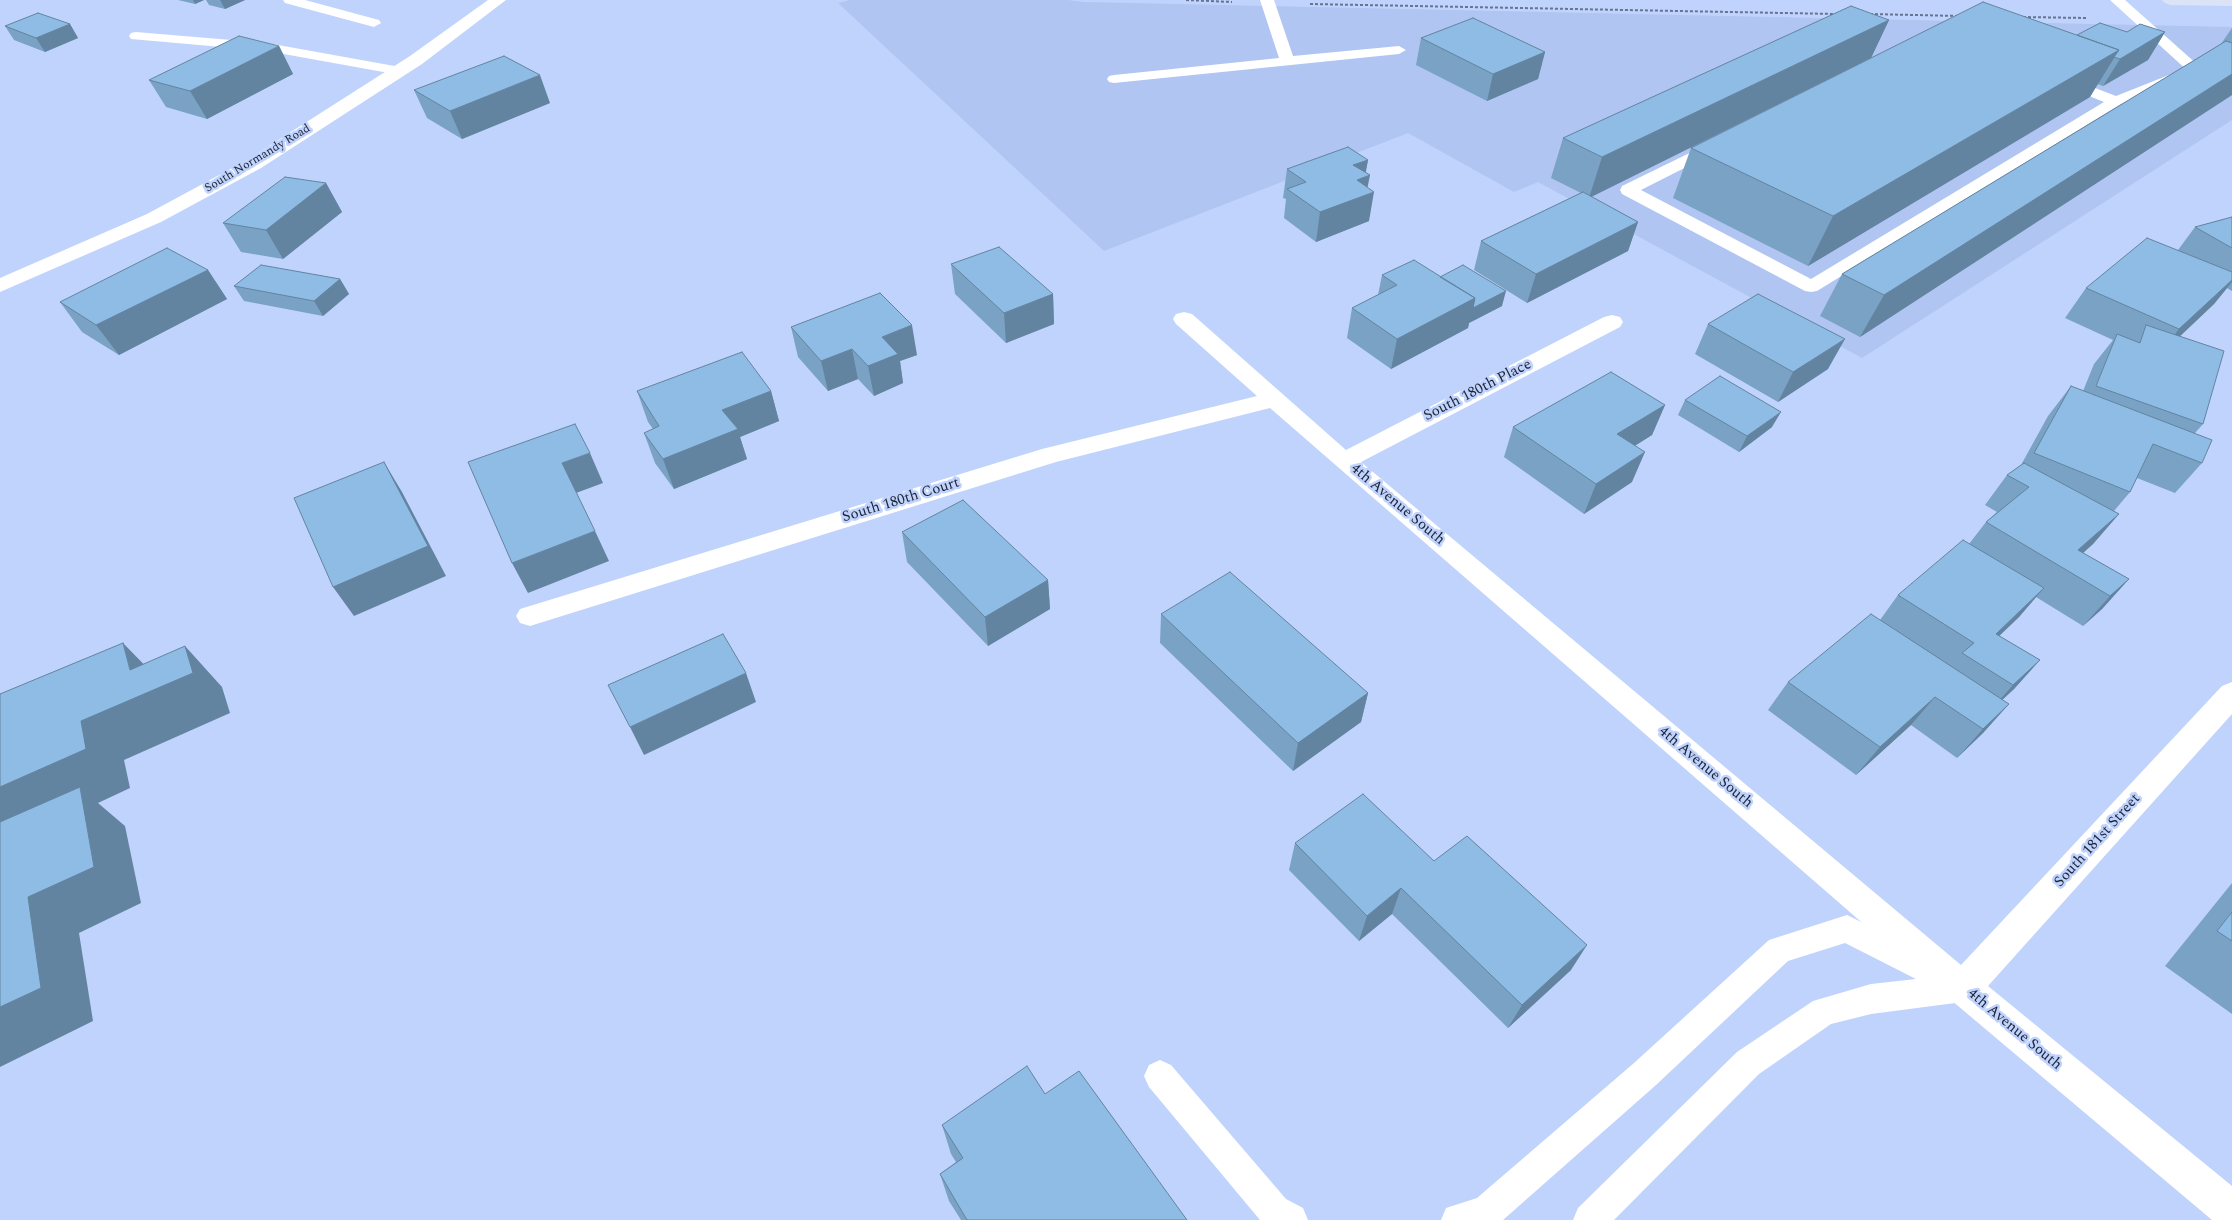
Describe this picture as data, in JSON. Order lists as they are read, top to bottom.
{
  "streets": {
    "street": [
      "South Normandy Road",
      "South 180th Place",
      "South 180th Court",
      "4th Avenue South",
      "South 181st Street"
    ]
  },
  "crossings": [
    ["South 180th Place", "4th Avenue South"],
    ["South 180th Court", "4th Avenue South"],
    ["4th Avenue South", "South 181st Street"]
  ]
}
